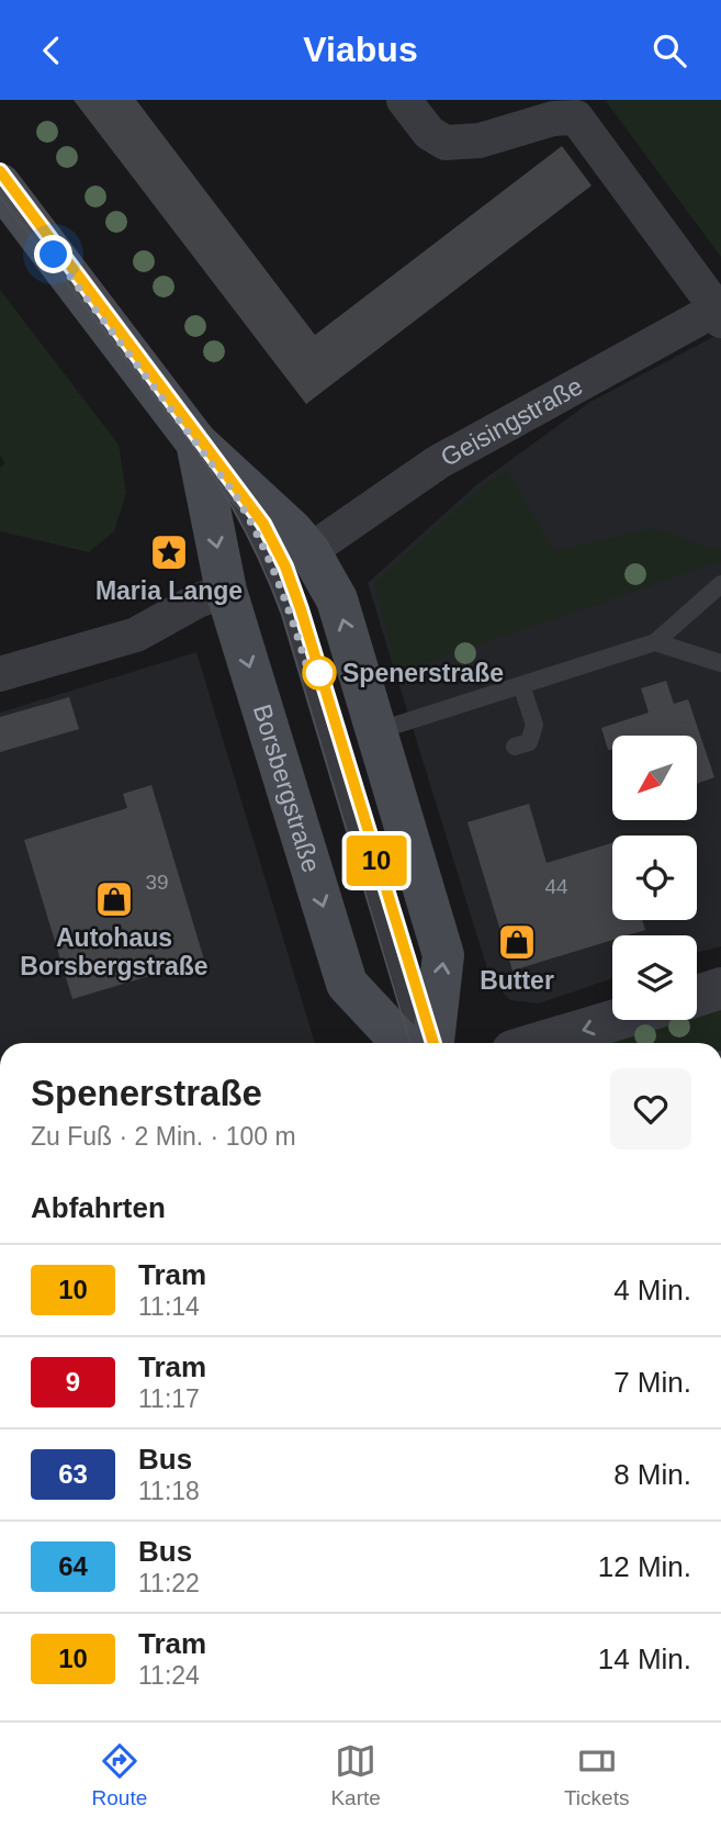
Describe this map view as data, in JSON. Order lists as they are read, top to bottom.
{
  "streets": {
    "main road": ["Borsbergstraße"],
    "street": ["Geisingstraße"]
  },
  "places": {
    "place": ["Maria Lange"],
    "other": ["Spenerstraße"],
    "shop": ["Autohaus Borsbergstraße", "Butter"]
  },
  "lines": ["tram line 10"],
  "house_numbers": ["39", "44"],
  "north": "bottom left",
  "page": {
    "header": "Viabus",
    "on_map": "10",
    "heading": [
      ["Spenerstraße", "Zu Fuß · 2 Min. · 100 m"],
      "Abfahrten"
    ],
    "list": [
      {
        "mark": "10",
        "name": "Tram",
        "note": "11:14",
        "value": "4 Min."
      },
      {
        "mark": "9",
        "name": "Tram",
        "note": "11:17",
        "value": "7 Min."
      },
      {
        "mark": "63",
        "name": "Bus",
        "note": "11:18",
        "value": "8 Min."
      },
      {
        "mark": "64",
        "name": "Bus",
        "note": "11:22",
        "value": "12 Min."
      },
      {
        "mark": "10",
        "name": "Tram",
        "note": "11:24",
        "value": "14 Min."
      }
    ],
    "tabs": ["Route", "Karte", "Tickets"]
  }
}
